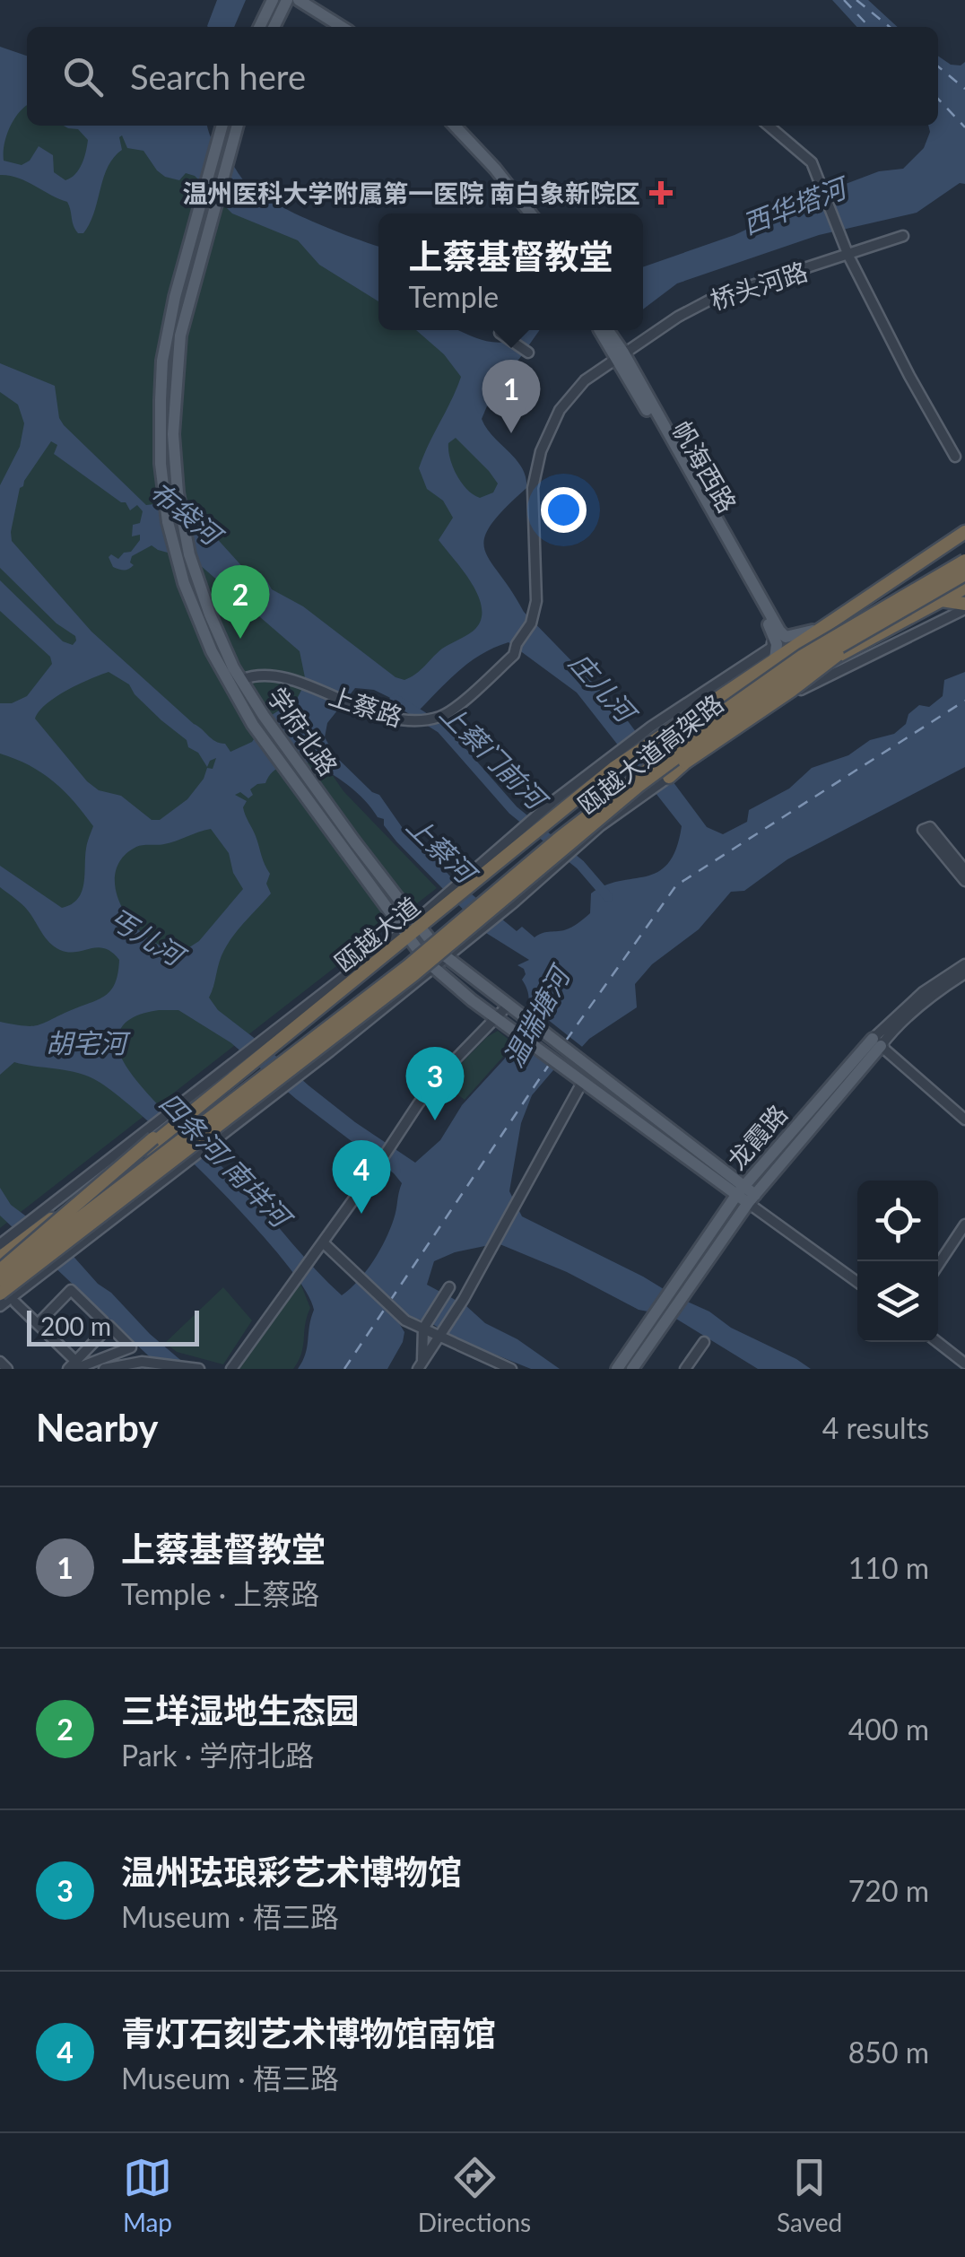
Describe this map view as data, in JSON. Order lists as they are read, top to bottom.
{
  "streets": {
    "highway": ["瓯越大道高架路", "瓯越大道"],
    "main road": ["帆海西路", "学府北路", "龙霞路"],
    "street": ["桥头河路", "上蔡路"]
  },
  "crossings": [
    ["桥头河路", "帆海西路"],
    ["桥头河路", "上蔡路"],
    ["帆海西路", "上蔡路"],
    ["上蔡路", "学府北路"],
    ["学府北路", "瓯越大道"],
    ["学府北路", "龙霞路"],
    ["瓯越大道高架路", "瓯越大道"]
  ],
  "water": [
    "西华塔河",
    "布袋河",
    "庄儿河",
    "上蔡门前河",
    "上蔡河",
    "丐儿河",
    "温瑞塘河",
    "胡宅河",
    "四条河/南垟河"
  ],
  "places": {
    "health": ["温州医科大学附属第一医院 南白象新院区"]
  },
  "scale_bar": "200 m",
  "page": {
    "search": "Search here",
    "popup": ["上蔡基督教堂", "Temple"],
    "pins": [
      "1",
      "2",
      "3",
      "4"
    ],
    "scale": "200 m",
    "heading": ["Nearby", "4 results"],
    "list": [
      {
        "mark": "1",
        "name": "上蔡基督教堂",
        "note": "Temple · 上蔡路",
        "value": "110 m"
      },
      {
        "mark": "2",
        "name": "三垟湿地生态园",
        "note": "Park · 学府北路",
        "value": "400 m"
      },
      {
        "mark": "3",
        "name": "温州珐琅彩艺术博物馆",
        "note": "Museum · 梧三路",
        "value": "720 m"
      },
      {
        "mark": "4",
        "name": "青灯石刻艺术博物馆南馆",
        "note": "Museum · 梧三路",
        "value": "850 m"
      }
    ],
    "nav": ["Map", "Directions", "Saved"]
  }
}
